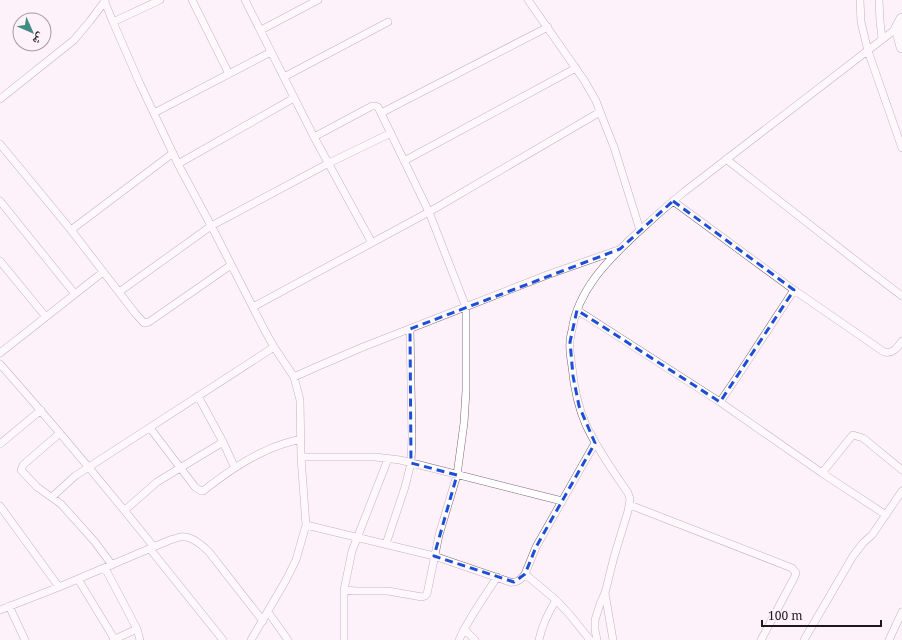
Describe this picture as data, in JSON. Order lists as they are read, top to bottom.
{
  "scale_bar": "100 m",
  "north": "bottom right"
}
